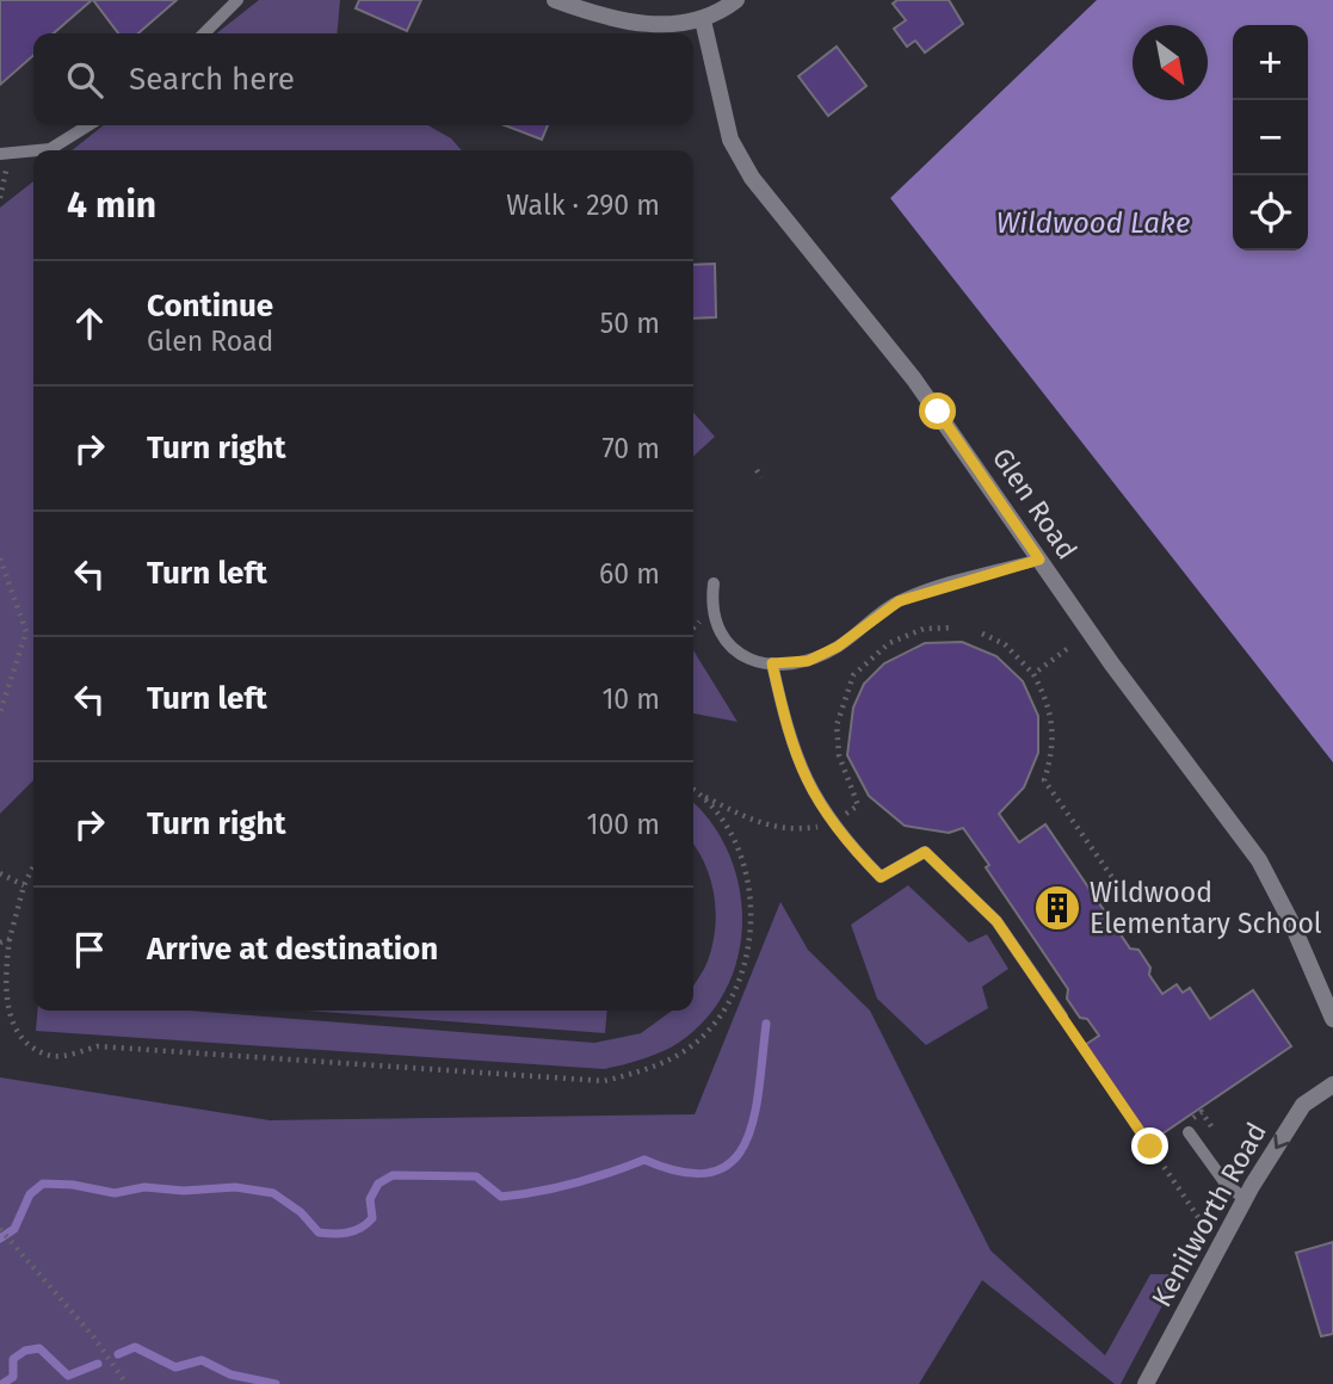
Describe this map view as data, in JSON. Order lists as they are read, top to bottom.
{
  "streets": {
    "street": ["Glen Road", "Kenilworth Road"]
  },
  "one_way": ["Kenilworth Road"],
  "water": ["Wildwood Lake"],
  "places": {
    "building": ["Wildwood Elementary School"]
  },
  "north": "bottom right",
  "page": {
    "map_buttons": ["+", "−"],
    "search": "Search here",
    "heading": ["4 min", "Walk · 290 m"],
    "list": [
      ["Continue", "Glen Road", "50 m"],
      ["Turn right", "70 m"],
      ["Turn left", "60 m"],
      ["Turn left", "10 m"],
      ["Turn right", "100 m"],
      "Arrive at destination"
    ]
  }
}
